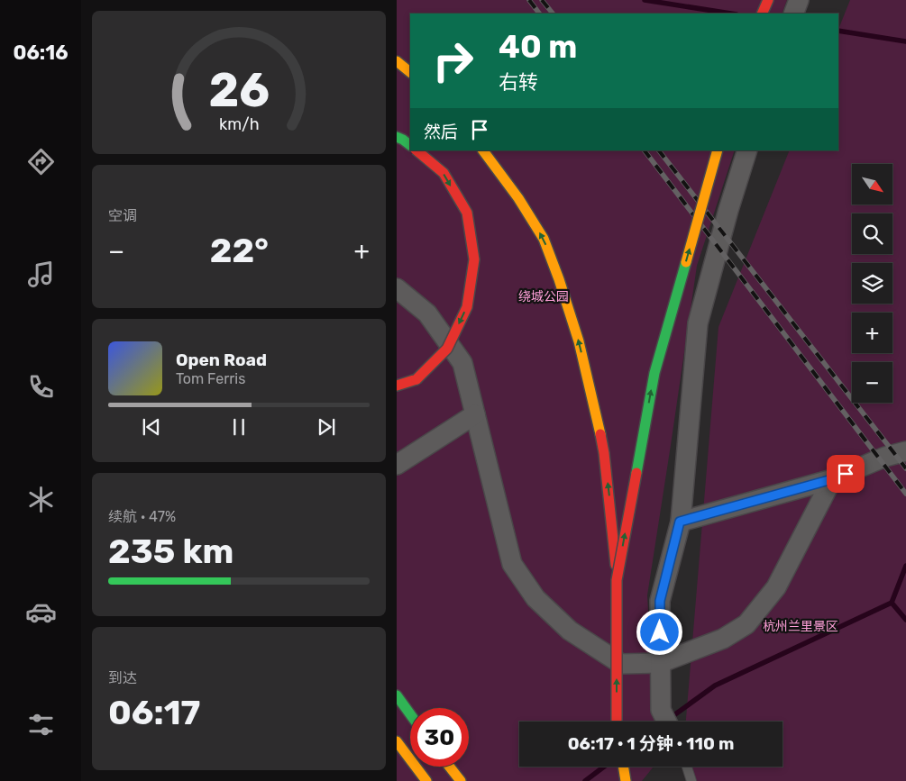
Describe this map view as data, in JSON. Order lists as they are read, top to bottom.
{
  "parks": ["绕城公园", "杭州兰里景区"],
  "north": "bottom right",
  "page": {
    "tabs": "06:16",
    "turn": ["40 m", "右转"],
    "then": "然后",
    "map_buttons": ["+", "−"],
    "tile": [
      "空调",
      ["续航 · 47%", "235 km"],
      ["到达", "06:17"]
    ],
    "heat": ["−", "22°", "+"],
    "song": ["Open Road", "Tom Ferris"],
    "limit": "30",
    "trip": "06:17 · 1 分钟 · 110 m",
    "gauge": ["26", "km/h"]
  }
}
